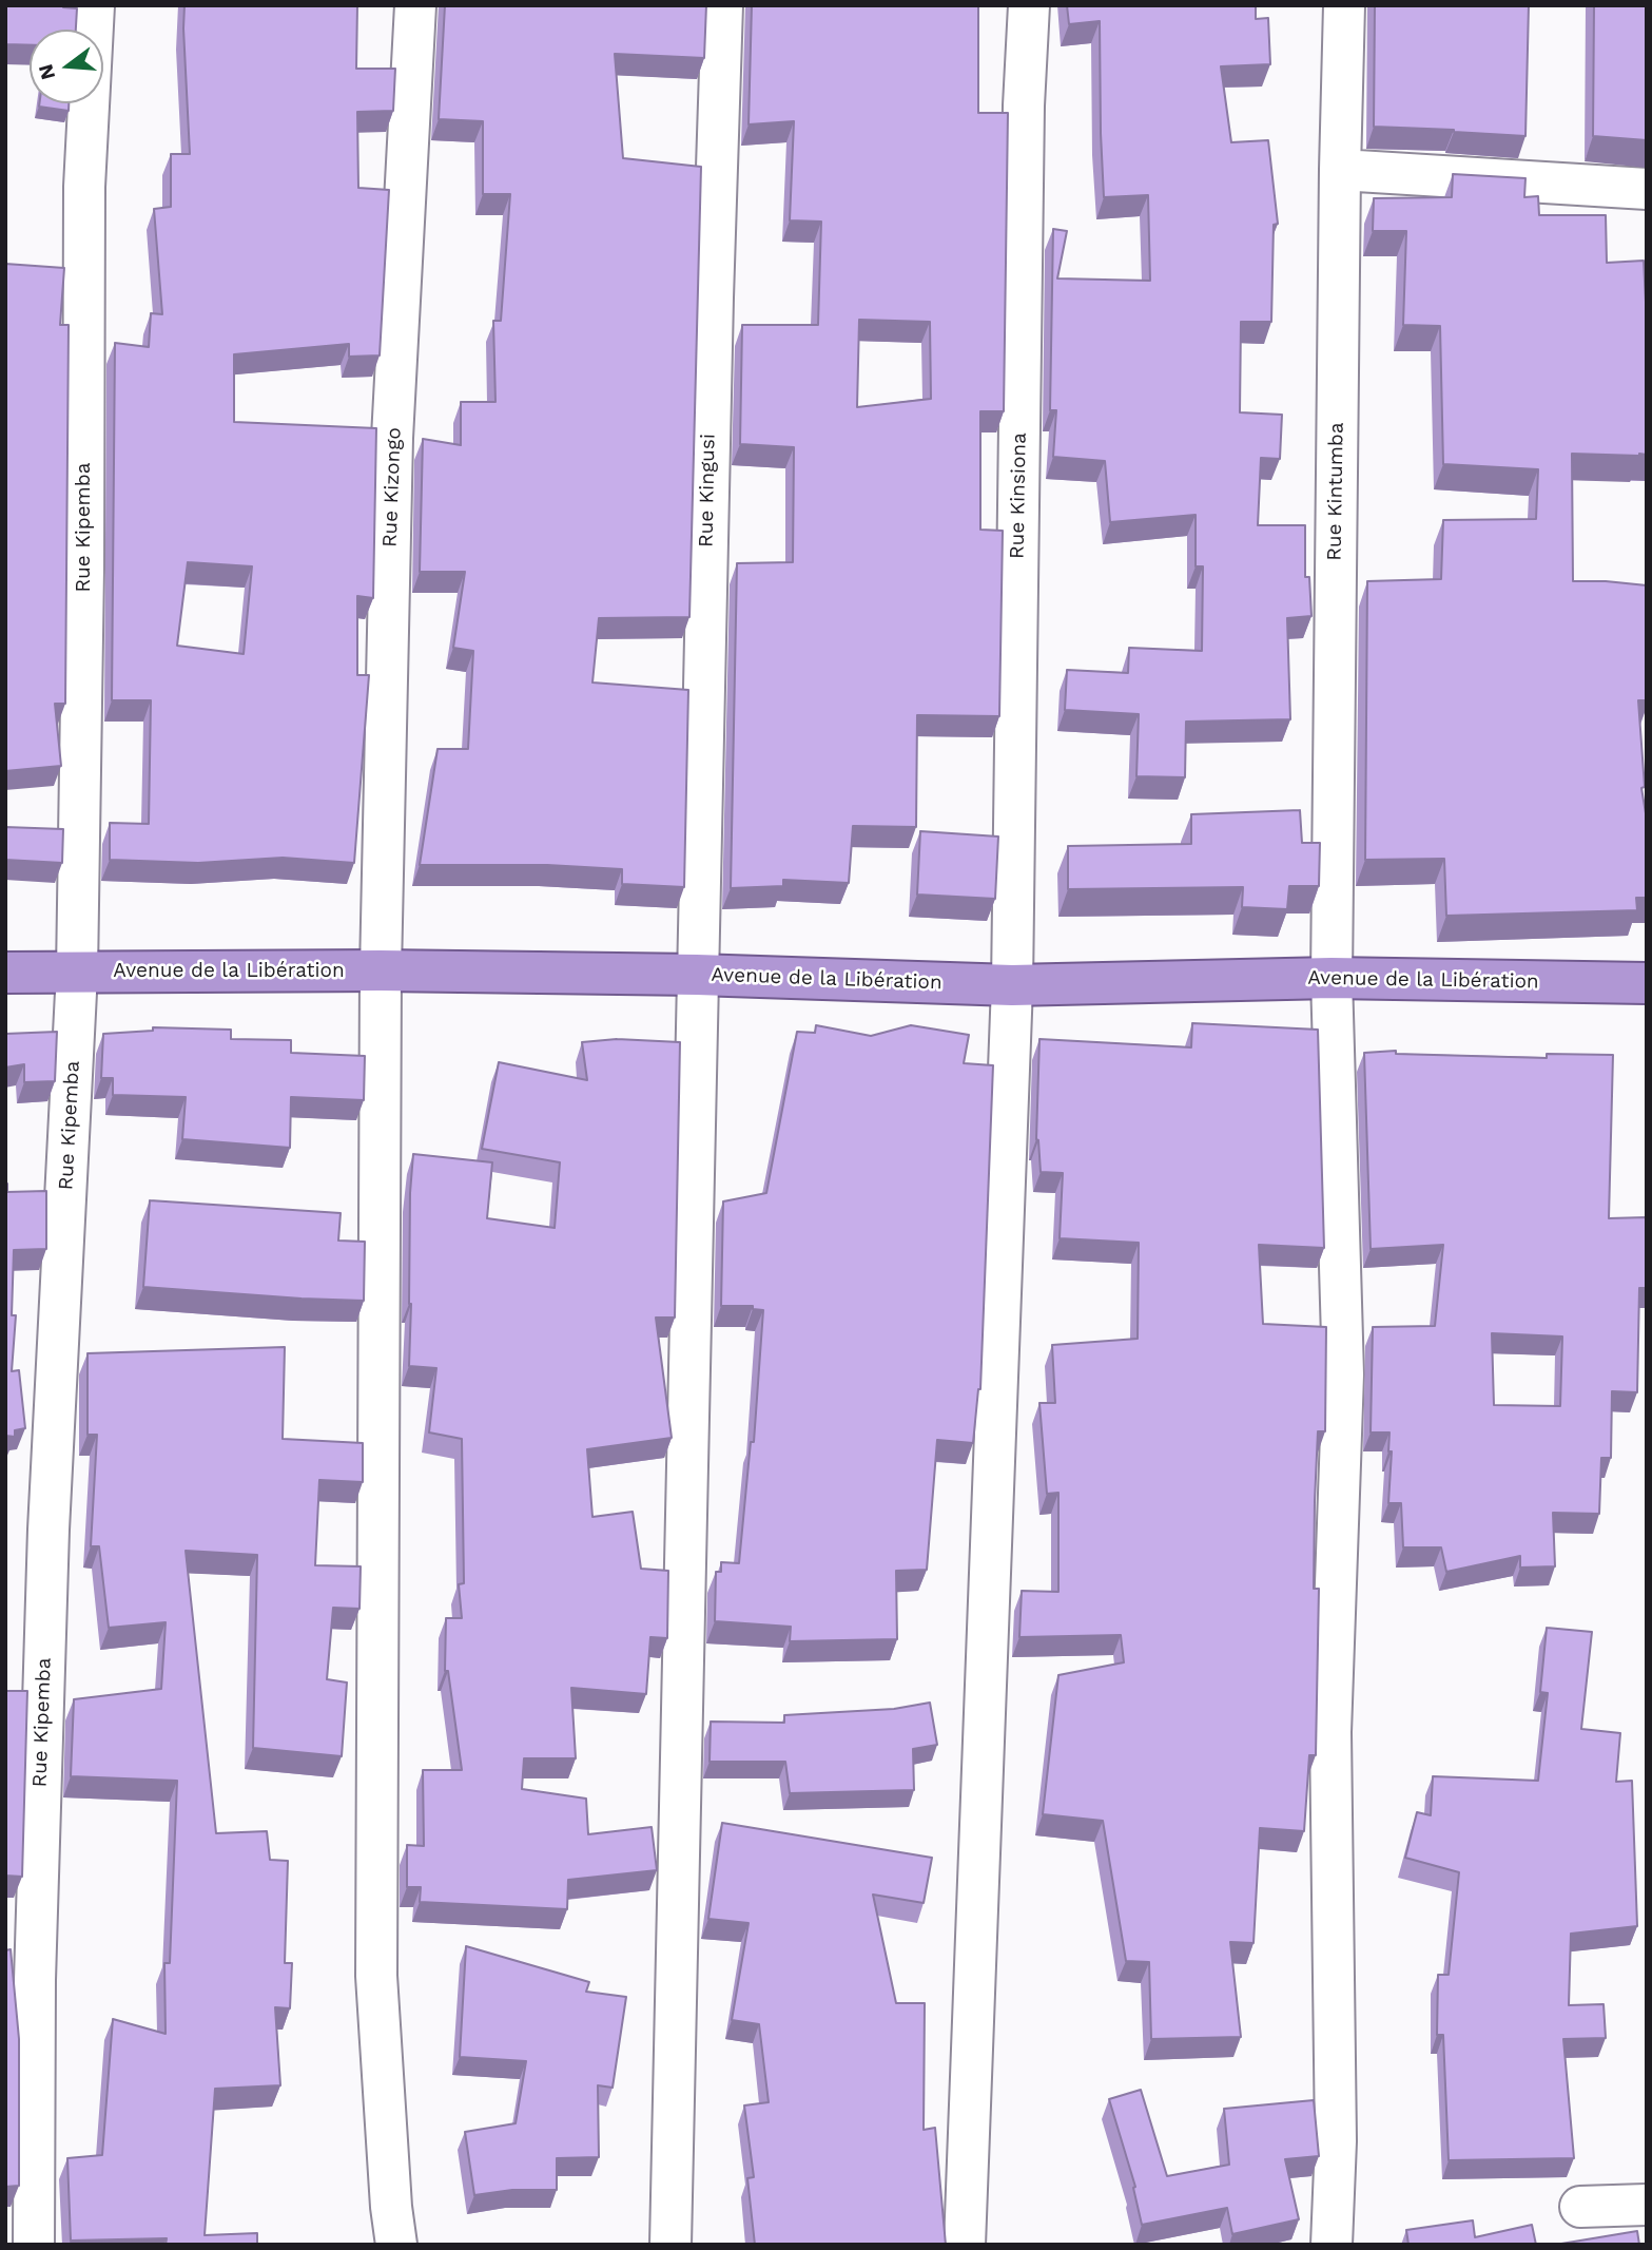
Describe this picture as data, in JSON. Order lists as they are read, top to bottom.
{
  "streets": {
    "highway": ["Avenue de la Libération"],
    "street": [
      "Rue Kizongo",
      "Rue Kingusi",
      "Rue Kintumba",
      "Rue Kinsiona",
      "Rue Kipemba"
    ]
  },
  "crossings": [
    ["Rue Kizongo", "Avenue de la Libération"],
    ["Rue Kingusi", "Avenue de la Libération"],
    ["Rue Kintumba", "Avenue de la Libération"],
    ["Rue Kinsiona", "Avenue de la Libération"],
    ["Rue Kipemba", "Avenue de la Libération"]
  ],
  "north": "left"
}
